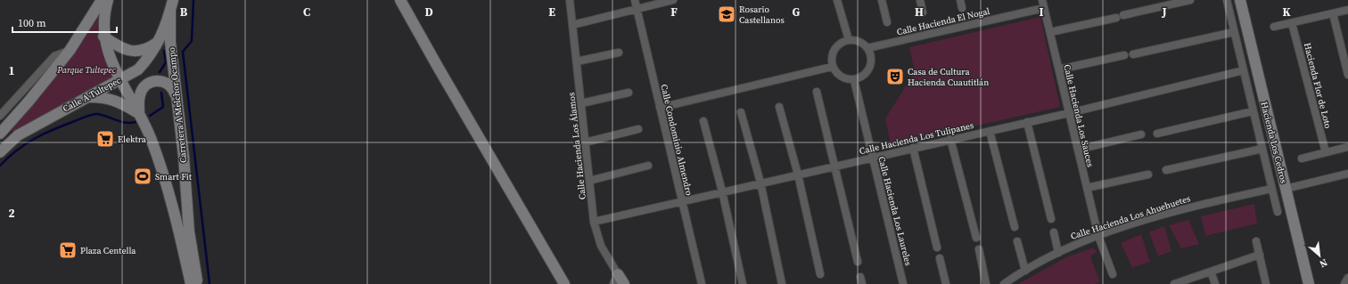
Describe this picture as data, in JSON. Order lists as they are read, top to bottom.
{
  "streets": {
    "main road": ["Calle A Tultepec", "Carretera A Melchor Ocampo", "Hacienda Los Cedros"],
    "street": [
      "Calle Hacienda El Nogal",
      "Hacienda Flor de Loto",
      "Calle Hacienda Los Sauces",
      "Calle Hacienda Los Tulipanes",
      "Calle Condominio Almendro",
      "Calle Hacienda Los Álamos",
      "Calle Hacienda Los Laureles",
      "Calle Hacienda Los Ahuehuetes"
    ]
  },
  "crossings": [
    ["Calle Hacienda El Nogal", "Calle Hacienda Los Sauces"],
    ["Calle Hacienda El Nogal", "Calle Hacienda Los Laureles"],
    ["Calle A Tultepec", "Carretera A Melchor Ocampo"],
    ["Calle Hacienda Los Sauces", "Calle Hacienda Los Tulipanes"],
    ["Calle Hacienda Los Sauces", "Calle Hacienda Los Ahuehuetes"],
    ["Calle Hacienda Los Tulipanes", "Calle Condominio Almendro"],
    ["Calle Hacienda Los Tulipanes", "Calle Hacienda Los Álamos"],
    ["Calle Hacienda Los Tulipanes", "Calle Hacienda Los Laureles"]
  ],
  "parks": ["Parque Tultepec"],
  "places": {
    "school or university": ["Rosario Castellanos"],
    "theatre": ["Casa de Cultura Hacienda Cuautitlán"],
    "supermarket": ["Elektra", "Plaza Centella"],
    "sports": ["Smart Fit"]
  },
  "scale_bar": "100 m",
  "north": "bottom right",
  "grid": {
    "columns": [
      "B",
      "C",
      "D",
      "E",
      "F",
      "G",
      "H",
      "I",
      "J",
      "K"
    ],
    "rows": ["1", "2"]
  }
}
